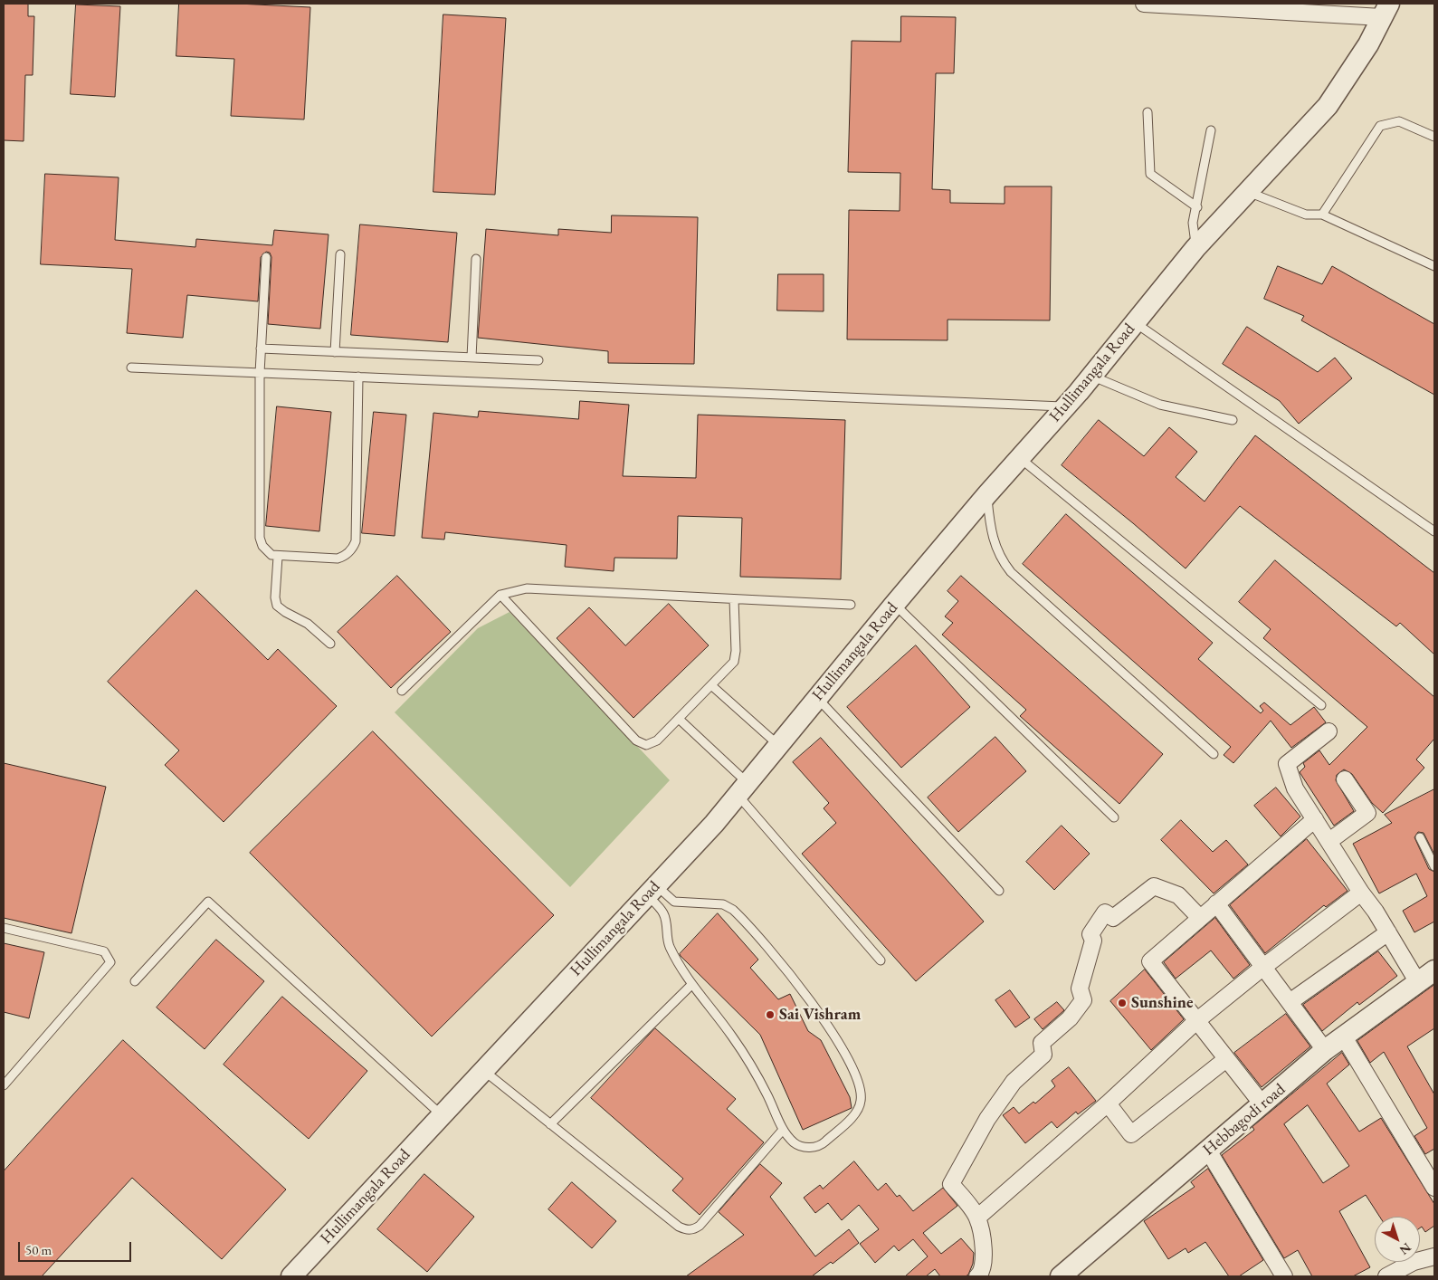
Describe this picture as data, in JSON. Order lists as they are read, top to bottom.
{
  "streets": {
    "street": ["Hullimangala Road", "Hebbagodi road"]
  },
  "places": ["Sunshine", "Sai Vishram"],
  "scale_bar": "50 m",
  "north": "bottom right"
}
